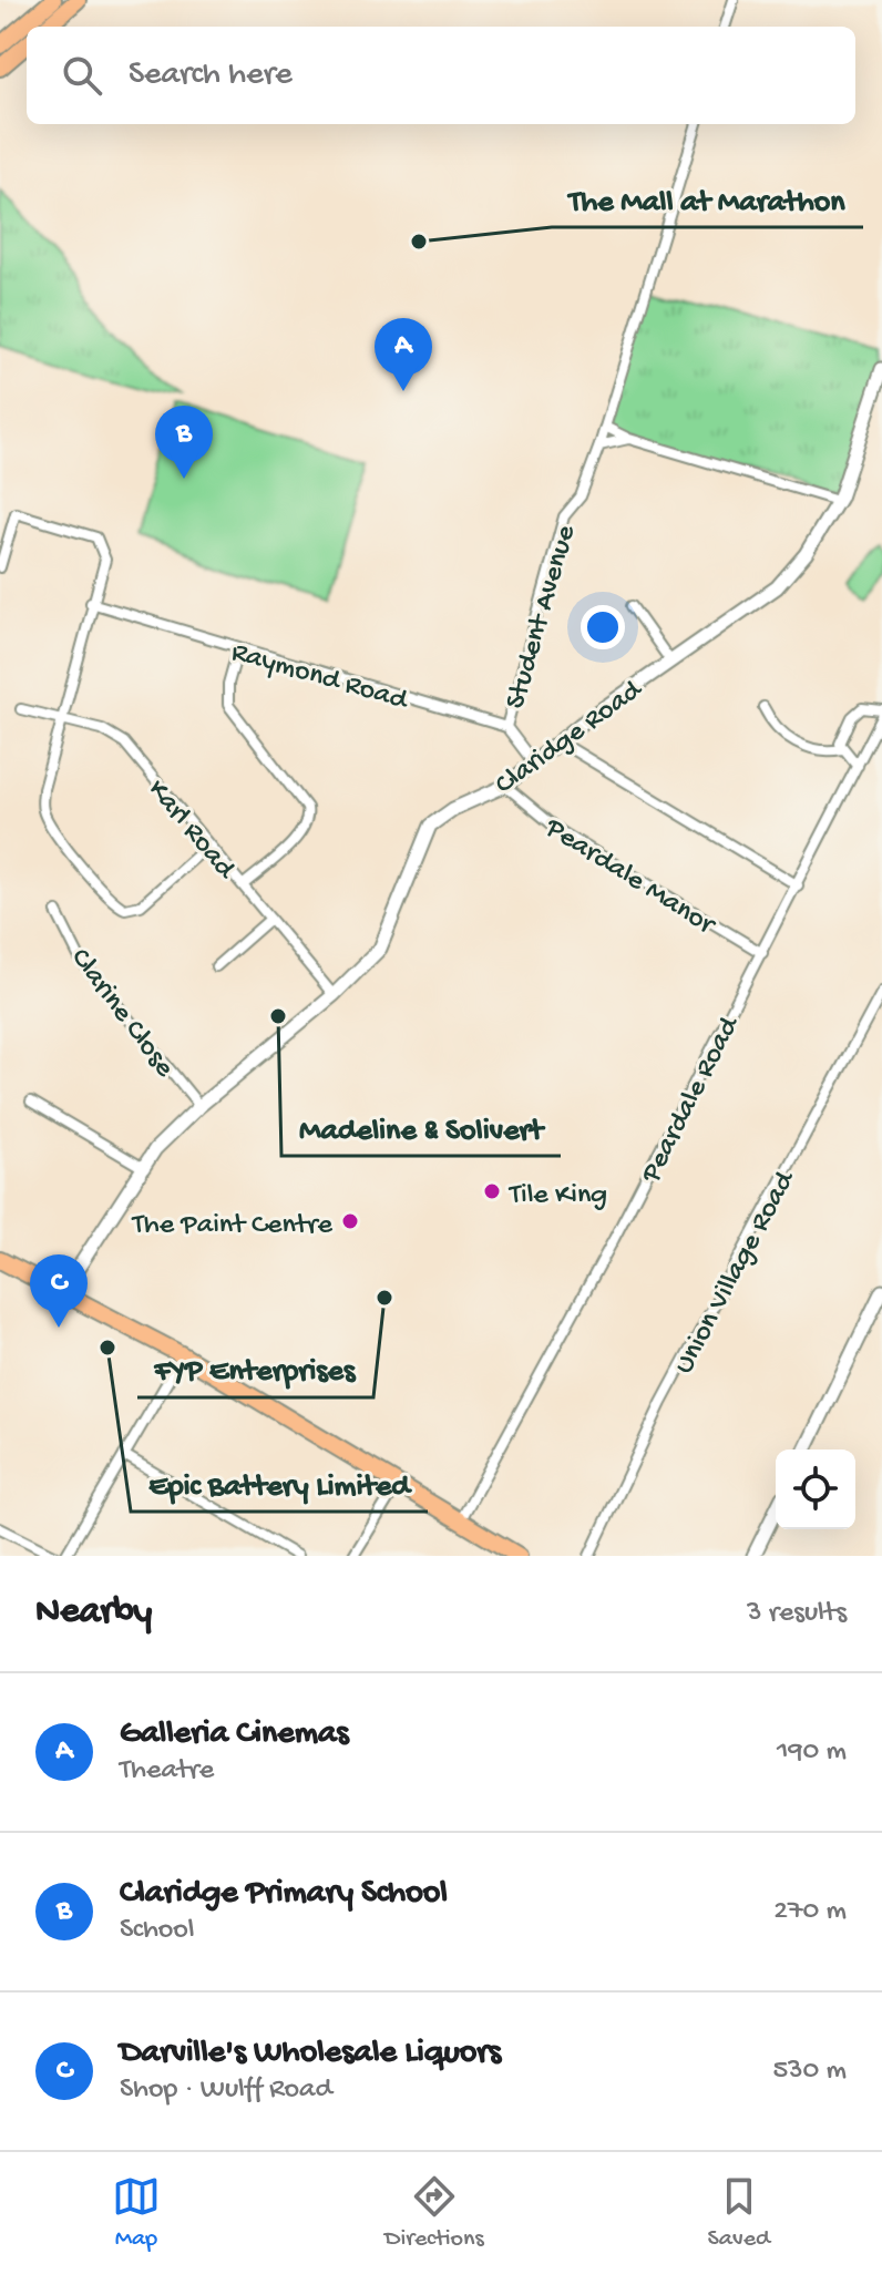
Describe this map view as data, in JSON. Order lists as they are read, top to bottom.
{
  "streets": {
    "street": [
      "Student Avenue",
      "Raymond Road",
      "Claridge Road",
      "Karl Road",
      "Peardale Manor",
      "Clarine Close",
      "Peardale Road",
      "Union Village Road"
    ]
  },
  "crossings": [
    ["Student Avenue", "Raymond Road"],
    ["Claridge Road", "Karl Road"],
    ["Claridge Road", "Peardale Manor"],
    ["Claridge Road", "Clarine Close"],
    ["Peardale Manor", "Peardale Road"]
  ],
  "places": [
    "The Mall at Marathon",
    "Madeline & Solivert",
    "Tile King",
    "The Paint Centre",
    "FYP Enterprises",
    "Epic Battery Limited"
  ],
  "page": {
    "search": "Search here",
    "pins": ["A", "B", "C"],
    "heading": ["Nearby", "3 results"],
    "list": [
      {
        "mark": "A",
        "name": "Galleria Cinemas",
        "note": "Theatre",
        "value": "190 m"
      },
      {
        "mark": "B",
        "name": "Claridge Primary School",
        "note": "School",
        "value": "270 m"
      },
      {
        "mark": "C",
        "name": "Darville's Wholesale Liquors",
        "note": "Shop · Wulff Road",
        "value": "530 m"
      }
    ],
    "nav": ["Map", "Directions", "Saved"]
  }
}
